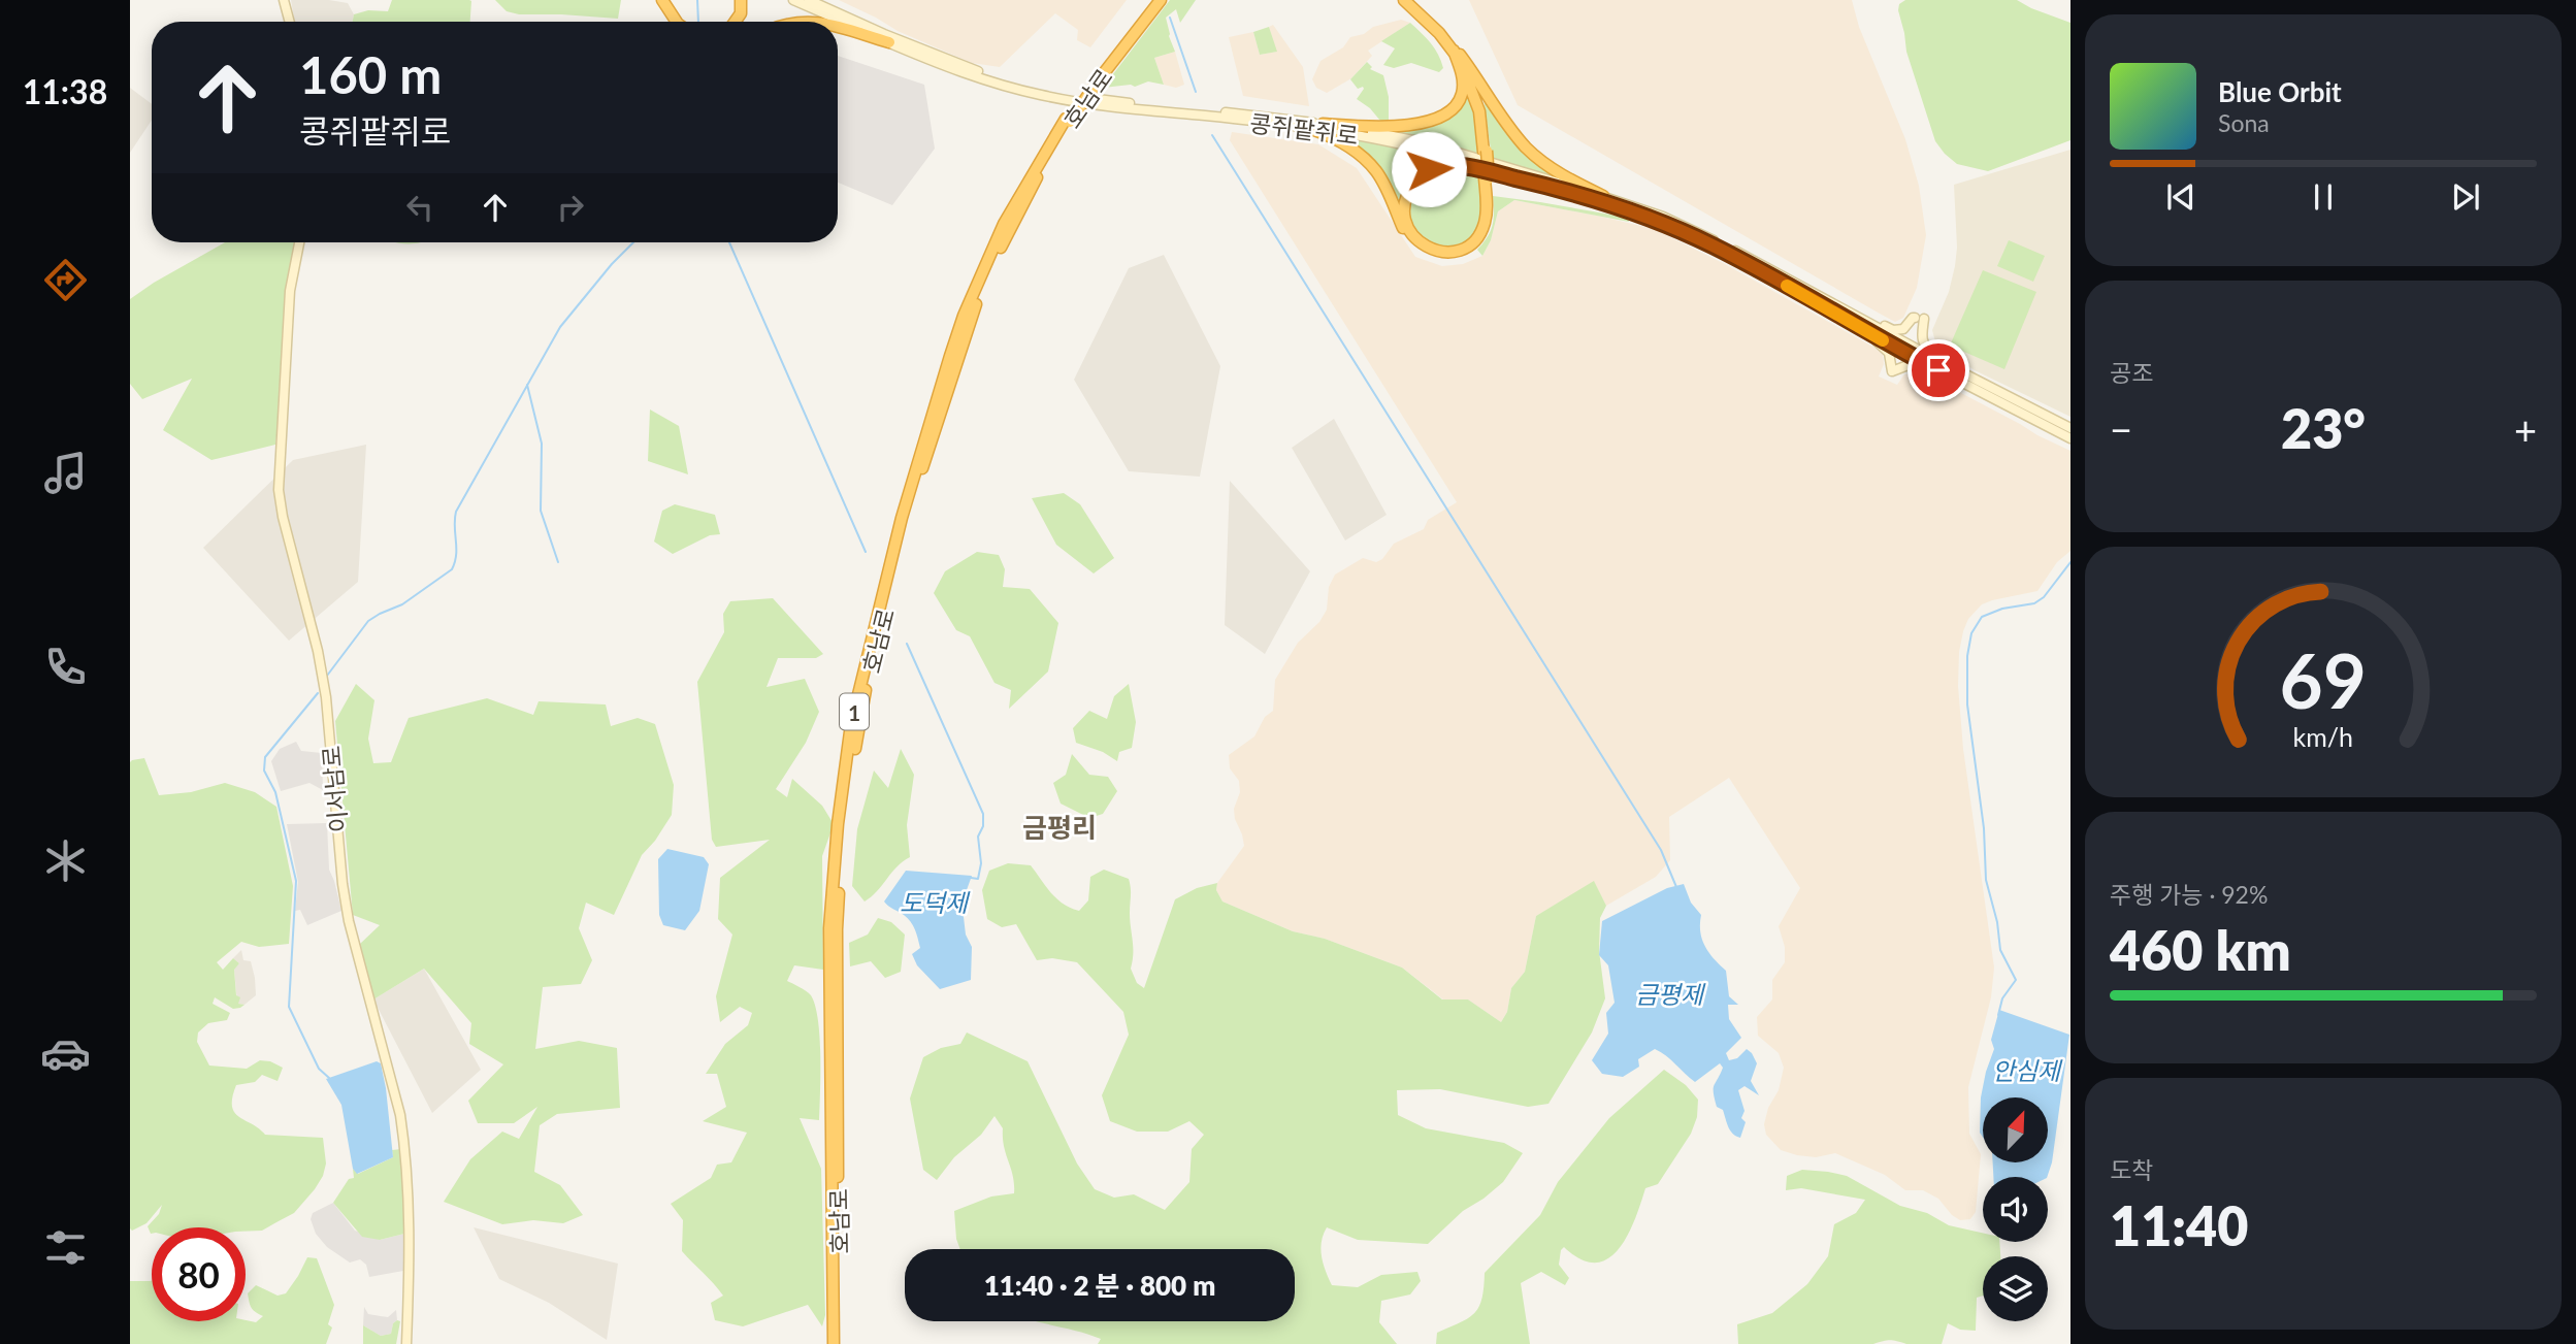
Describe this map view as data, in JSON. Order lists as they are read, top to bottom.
{
  "streets": {
    "highway": ["호남로", "1"],
    "main road": ["콩쥐팥쥐로", "이서남로"]
  },
  "districts": ["금평리"],
  "water": ["도덕제", "금평제", "안심제"],
  "north": "top right",
  "page": {
    "tabs": "11:38",
    "turn": ["160 m", "콩쥐팥쥐로"],
    "song": ["Blue Orbit", "Sona"],
    "tile": [
      "공조",
      ["주행 가능 · 92%", "460 km"],
      ["도착", "11:40"]
    ],
    "heat": ["−", "23°", "+"],
    "limit": "80",
    "trip": "11:40 · 2 분 · 800 m",
    "gauge": ["69", "km/h"]
  }
}
